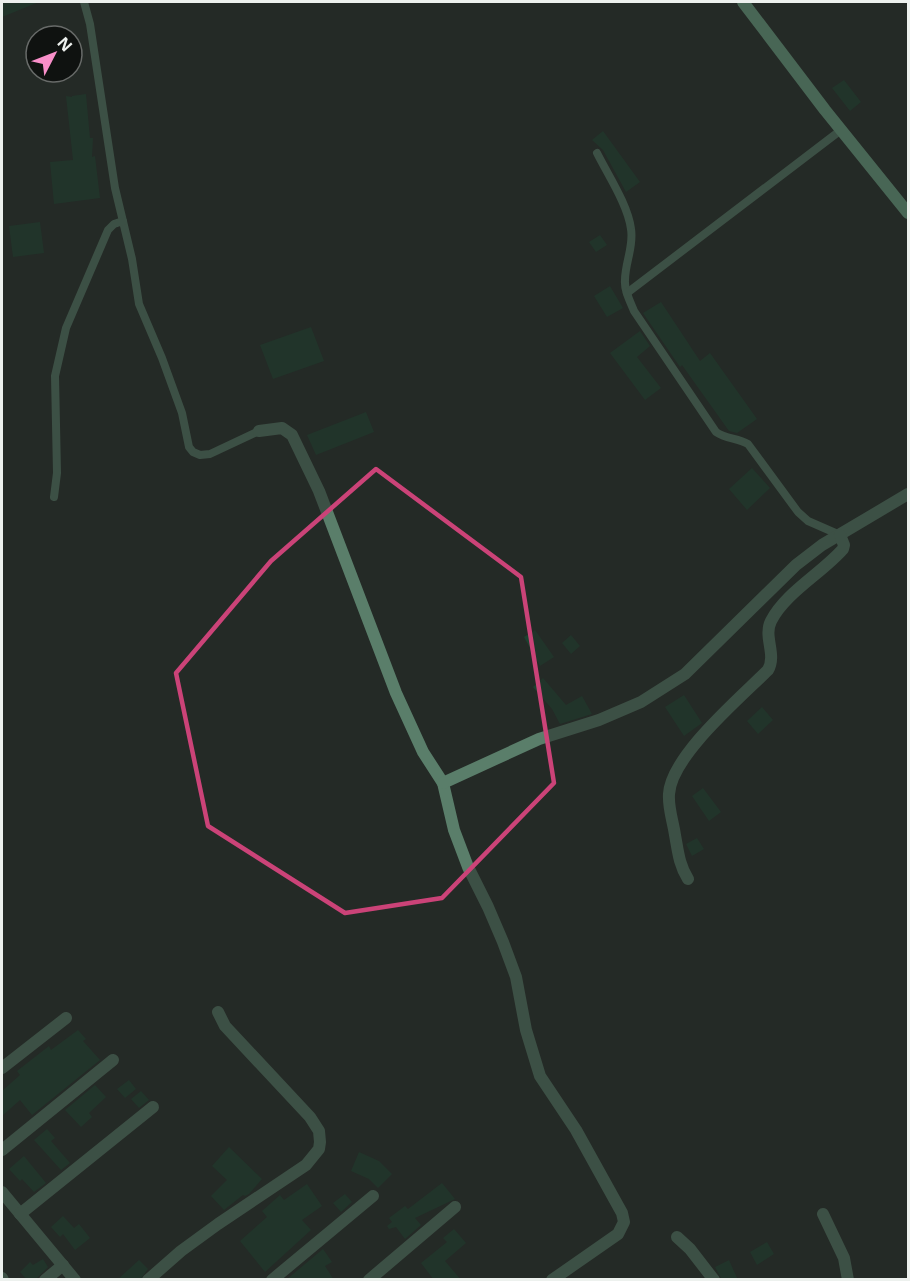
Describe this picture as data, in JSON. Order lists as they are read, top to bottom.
{
  "north": "top right"
}
